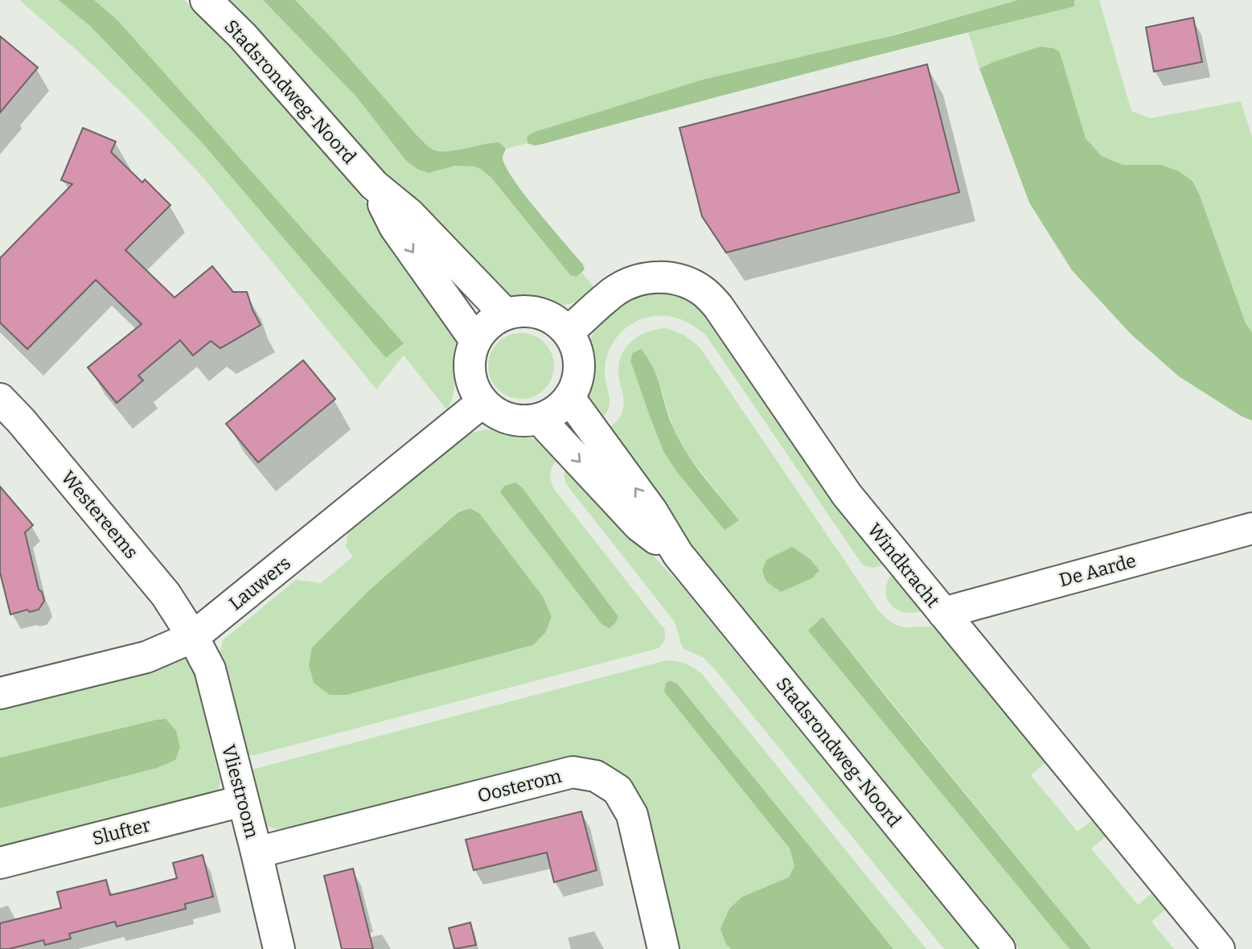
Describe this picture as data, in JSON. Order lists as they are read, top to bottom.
{
  "streets": {
    "street": [
      "Stadsrondweg-Noord",
      "Westereems",
      "Windkracht",
      "De Aarde",
      "Lauwers",
      "Oosterom",
      "Vliestroom",
      "Slufter"
    ]
  },
  "crossings": [
    ["Stadsrondweg-Noord", "Windkracht"],
    ["Stadsrondweg-Noord", "Lauwers"],
    ["Westereems", "Lauwers"],
    ["Westereems", "Vliestroom"],
    ["Windkracht", "De Aarde"],
    ["Windkracht", "Lauwers"],
    ["Lauwers", "Vliestroom"],
    ["Oosterom", "Vliestroom"],
    ["Vliestroom", "Slufter"]
  ]
}
